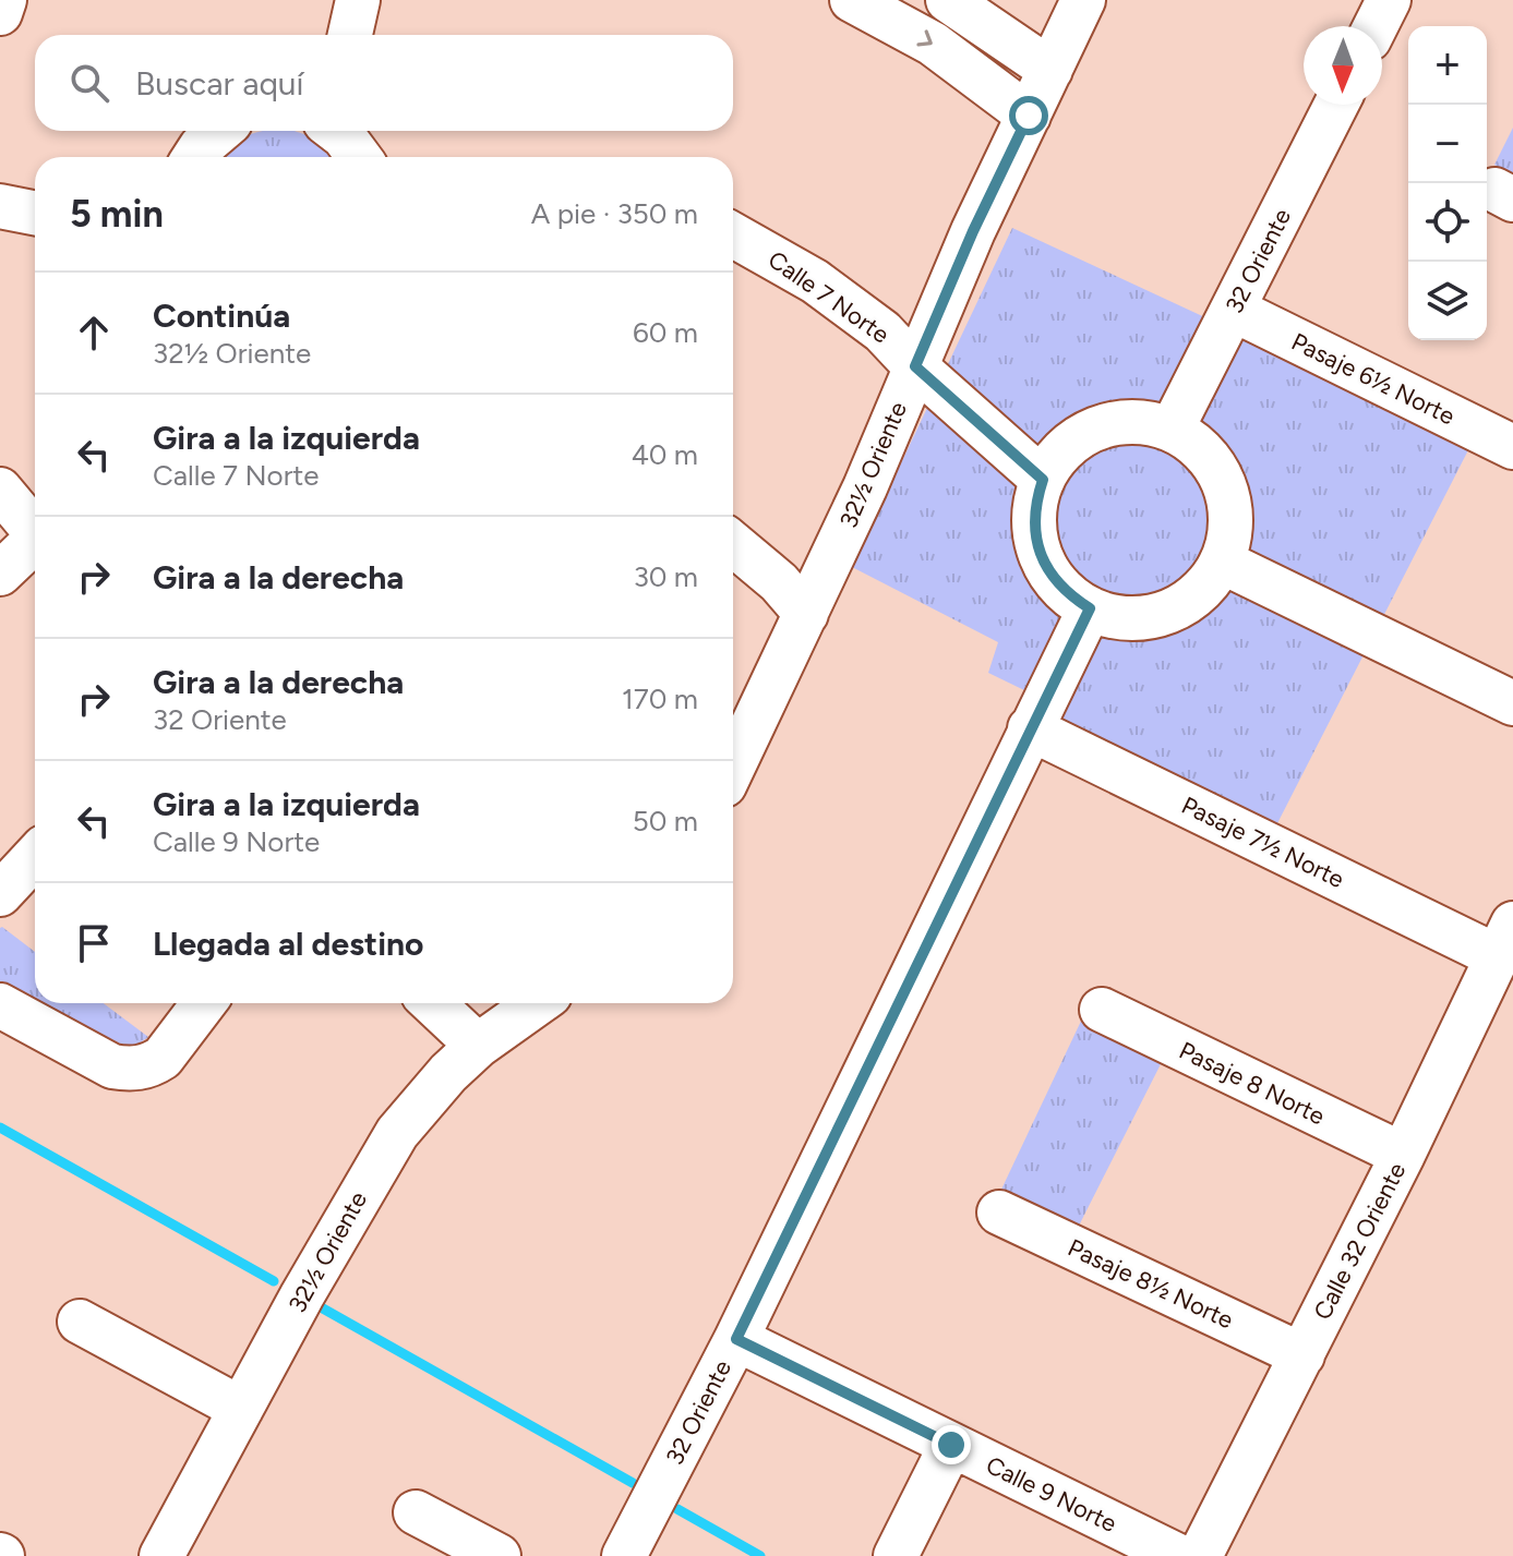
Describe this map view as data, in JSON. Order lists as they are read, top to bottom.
{
  "streets": {
    "street": [
      "32 Oriente",
      "Calle 7 Norte",
      "Pasaje 6½ Norte",
      "32½ Oriente",
      "Pasaje 7½ Norte",
      "Pasaje 8 Norte",
      "Calle 32 Oriente",
      "Pasaje 8½ Norte",
      "Calle 9 Norte"
    ]
  },
  "crossings": [
    ["32 Oriente", "Calle 7 Norte"],
    ["32 Oriente", "Pasaje 6½ Norte"],
    ["32 Oriente", "Pasaje 7½ Norte"],
    ["32 Oriente", "Calle 9 Norte"],
    ["Calle 7 Norte", "32½ Oriente"],
    ["Pasaje 7½ Norte", "Calle 32 Oriente"],
    ["Pasaje 8 Norte", "Calle 32 Oriente"],
    ["Calle 32 Oriente", "Pasaje 8½ Norte"]
  ],
  "north": "bottom",
  "page": {
    "map_buttons": ["+", "−"],
    "search": "Buscar aquí",
    "heading": ["5 min", "A pie · 350 m"],
    "list": [
      ["Continúa", "32½ Oriente", "60 m"],
      ["Gira a la izquierda", "Calle 7 Norte", "40 m"],
      ["Gira a la derecha", "30 m"],
      ["Gira a la derecha", "32 Oriente", "170 m"],
      ["Gira a la izquierda", "Calle 9 Norte", "50 m"],
      "Llegada al destino"
    ]
  }
}
